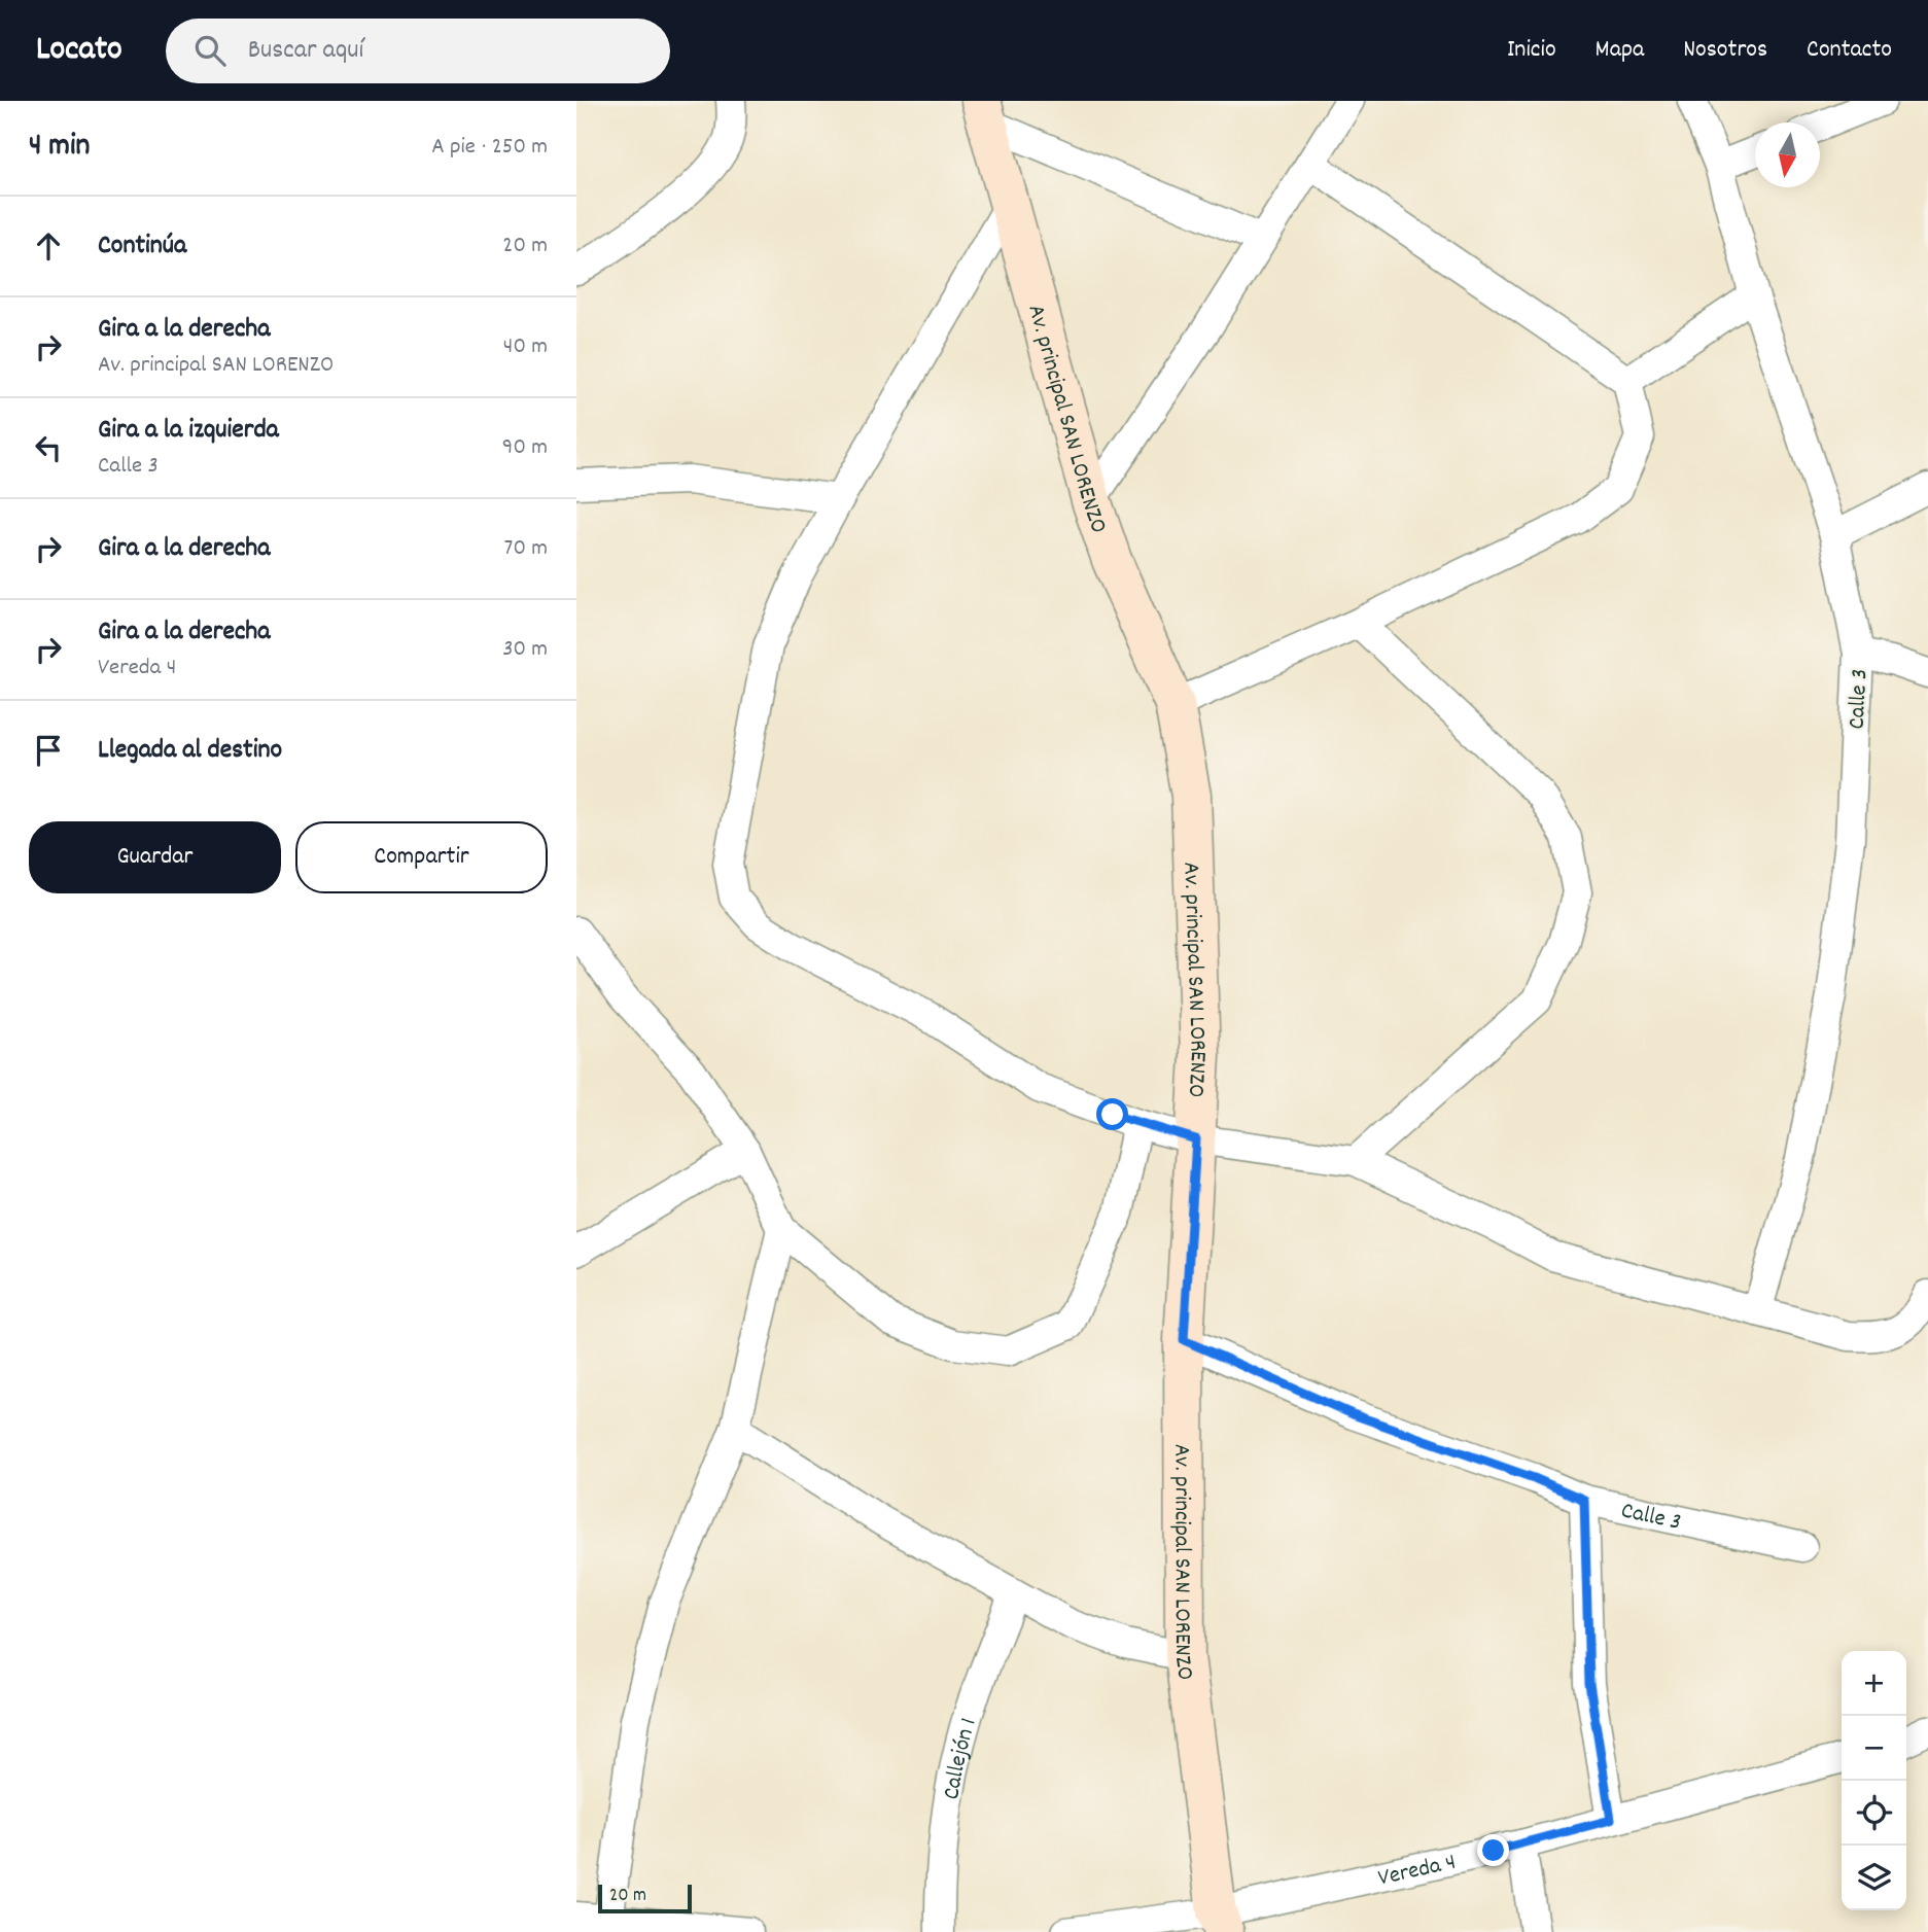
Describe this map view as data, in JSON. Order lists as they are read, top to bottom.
{
  "streets": {
    "main road": ["Av. principal SAN LORENZO"],
    "street": ["Calle 3", "Callejón 1", "Vereda 4"]
  },
  "crossings": [
    ["Av. principal SAN LORENZO", "Calle 3"],
    ["Av. principal SAN LORENZO", "Vereda 4"]
  ],
  "scale_bar": "20 m",
  "north": "bottom",
  "page": {
    "header": "Locato",
    "search": "Buscar aquí",
    "nav": [
      "Inicio",
      "Mapa",
      "Nosotros",
      "Contacto"
    ],
    "heading": ["4 min", "A pie · 250 m"],
    "list": [
      ["Continúa", "20 m"],
      ["Gira a la derecha", "Av. principal SAN LORENZO", "40 m"],
      ["Gira a la izquierda", "Calle 3", "90 m"],
      ["Gira a la derecha", "70 m"],
      ["Gira a la derecha", "Vereda 4", "30 m"],
      "Llegada al destino"
    ],
    "buttons": ["Guardar", "Compartir"],
    "map_buttons": ["+", "−"],
    "scale": "20 m"
  }
}
